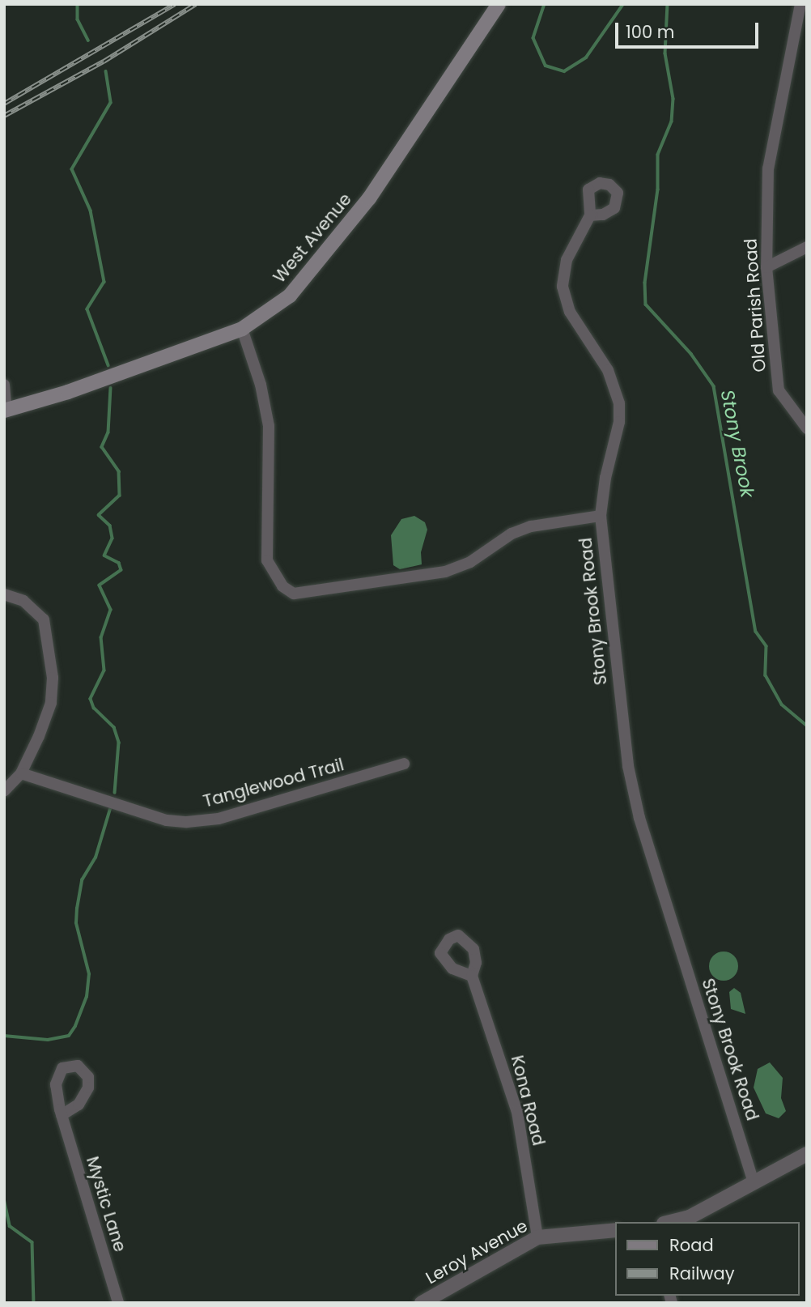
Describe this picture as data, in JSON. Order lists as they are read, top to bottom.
{
  "streets": {
    "main road": ["West Avenue"],
    "street": [
      "Old Parish Road",
      "Stony Brook Road",
      "Tanglewood Trail",
      "Kona Road",
      "Mystic Lane",
      "Leroy Avenue"
    ]
  },
  "crossings": [
    ["West Avenue", "Stony Brook Road"],
    ["Kona Road", "Leroy Avenue"]
  ],
  "water": ["Stony Brook"],
  "legend": ["Road", "Railway"],
  "scale_bar": "100 m"
}
